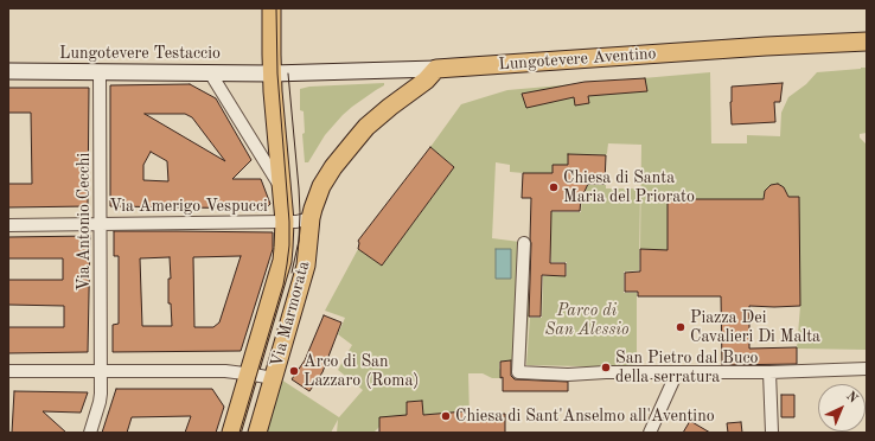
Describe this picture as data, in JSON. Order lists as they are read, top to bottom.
{
  "streets": {
    "main road": ["Lungotevere Testaccio", "Lungotevere Aventino", "Via Marmorata"],
    "street": ["Via Amerigo Vespucci", "Via Antonio Cecchi"]
  },
  "crossings": [
    ["Lungotevere Testaccio", "Lungotevere Aventino"],
    ["Lungotevere Testaccio", "Via Antonio Cecchi"],
    ["Lungotevere Testaccio", "Via Marmorata"],
    ["Lungotevere Aventino", "Via Marmorata"],
    ["Via Amerigo Vespucci", "Via Antonio Cecchi"],
    ["Via Amerigo Vespucci", "Via Marmorata"]
  ],
  "parks": ["Parco di San Alessio"],
  "places": [
    "Chiesa di Santa Maria del Priorato",
    "Piazza Dei Cavalieri Di Malta",
    "San Pietro dal Buco della serratura",
    "Arco di San Lazzaro (Roma)",
    "Chiesa di Sant'Anselmo all'Aventino"
  ],
  "north": "top right"
}
